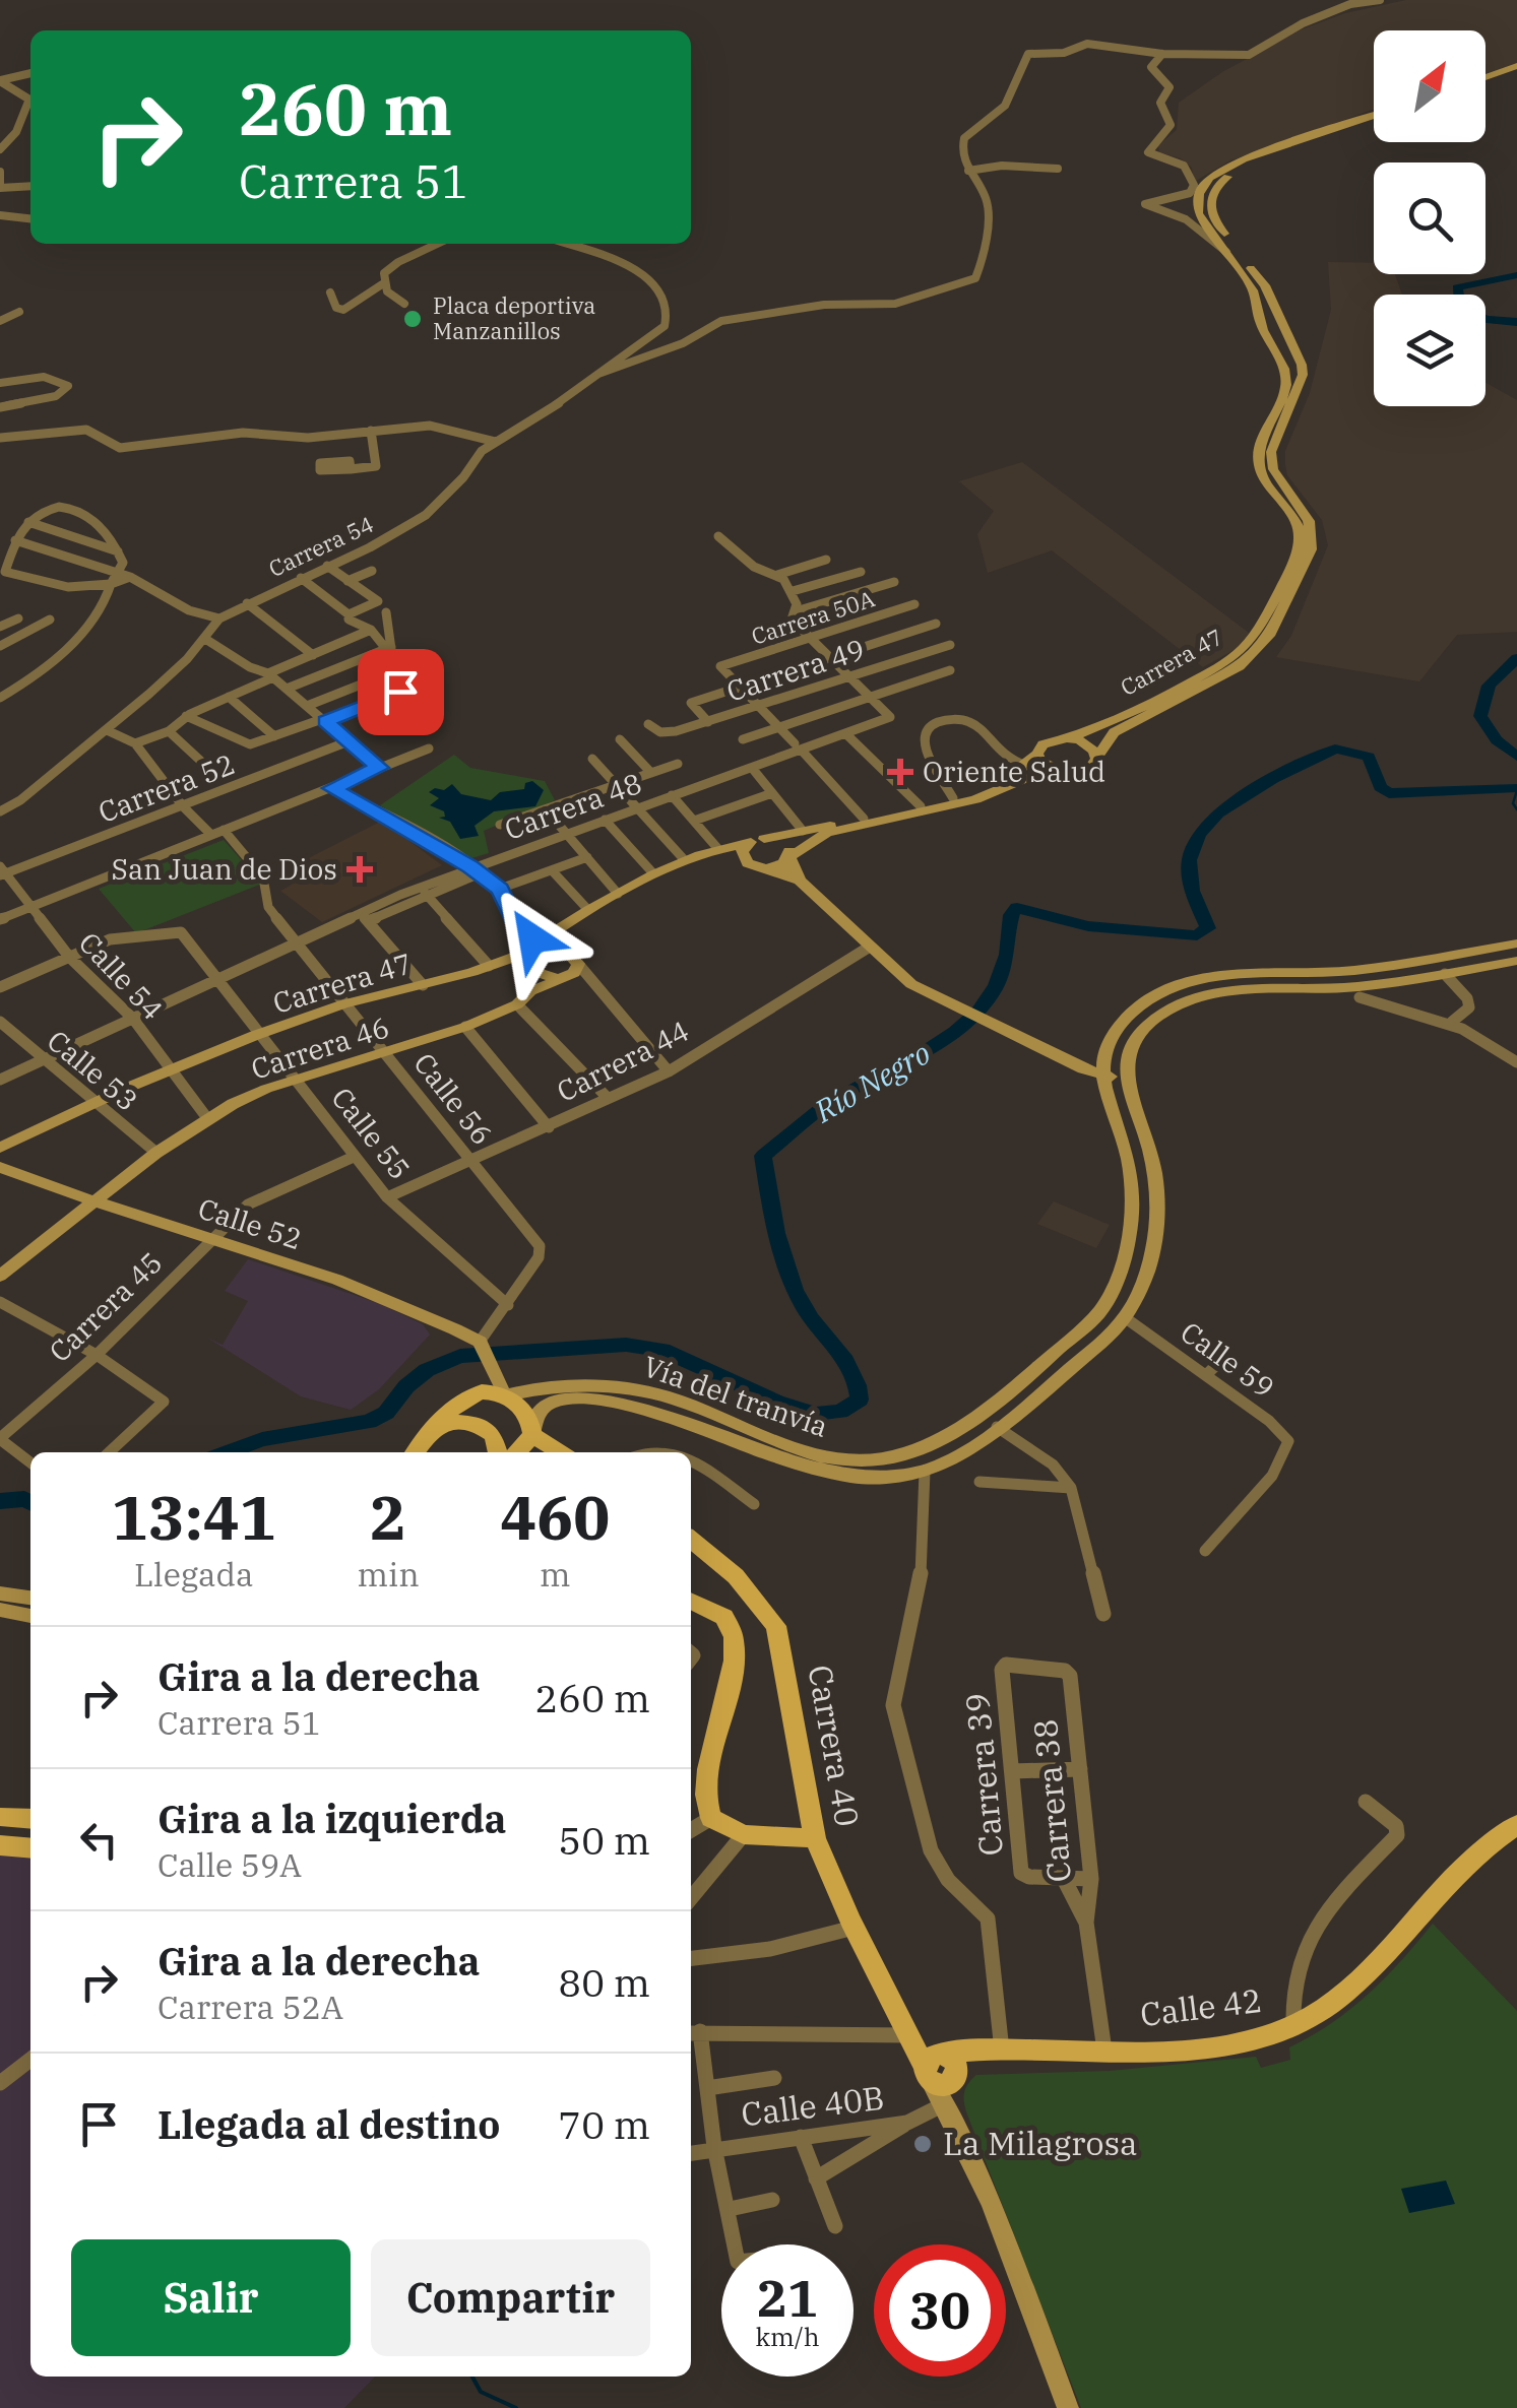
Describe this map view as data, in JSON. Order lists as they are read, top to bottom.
{
  "streets": {
    "main road": ["Carrera 40", "Calle 42"],
    "street": [
      "Carrera 54",
      "Carrera 50A",
      "Carrera 47",
      "Carrera 49",
      "Carrera 52",
      "Carrera 48",
      "Calle 54",
      "Carrera 46",
      "Carrera 44",
      "Calle 53",
      "Calle 56",
      "Calle 55",
      "Calle 52",
      "Carrera 45",
      "Calle 59",
      "Vía del tranvía",
      "Carrera 39",
      "Carrera 38",
      "Calle 40B"
    ]
  },
  "crossings": [
    ["Carrera 47", "Calle 54"],
    ["Carrera 47", "Calle 53"],
    ["Carrera 47", "Calle 56"],
    ["Carrera 47", "Calle 55"],
    ["Carrera 52", "Calle 54"],
    ["Calle 54", "Carrera 46"],
    ["Calle 54", "Calle 55"],
    ["Carrera 46", "Calle 53"],
    ["Carrera 46", "Calle 56"],
    ["Carrera 46", "Calle 55"],
    ["Carrera 46", "Calle 52"],
    ["Carrera 44", "Calle 56"],
    ["Carrera 44", "Calle 55"],
    ["Calle 56", "Calle 55"],
    ["Calle 55", "Carrera 45"],
    ["Calle 52", "Carrera 45"],
    ["Calle 59", "Vía del tranvía"],
    ["Vía del tranvía", "Carrera 39"],
    ["Carrera 40", "Calle 40B"],
    ["Carrera 39", "Carrera 38"],
    ["Carrera 39", "Calle 42"],
    ["Carrera 38", "Calle 42"]
  ],
  "water": ["Río Negro"],
  "places": {
    "other": ["Placa deportiva Manzanillos", "La Milagrosa"],
    "health": ["Oriente Salud", "San Juan de Dios"]
  },
  "north": "top right",
  "page": {
    "turn": ["260 m", "Carrera 51"],
    "eta": [
      "13:41",
      "Llegada",
      "2",
      "min",
      "460",
      "m"
    ],
    "list": [
      {
        "name": "Gira a la derecha",
        "note": "Carrera 51",
        "value": "260 m"
      },
      {
        "name": "Gira a la izquierda",
        "note": "Calle 59A",
        "value": "50 m"
      },
      {
        "name": "Gira a la derecha",
        "note": "Carrera 52A",
        "value": "80 m"
      },
      {
        "name": "Llegada al destino",
        "value": "70 m"
      }
    ],
    "buttons": ["Salir", "Compartir"],
    "speed": "21 km/h",
    "limit": "30"
  }
}
